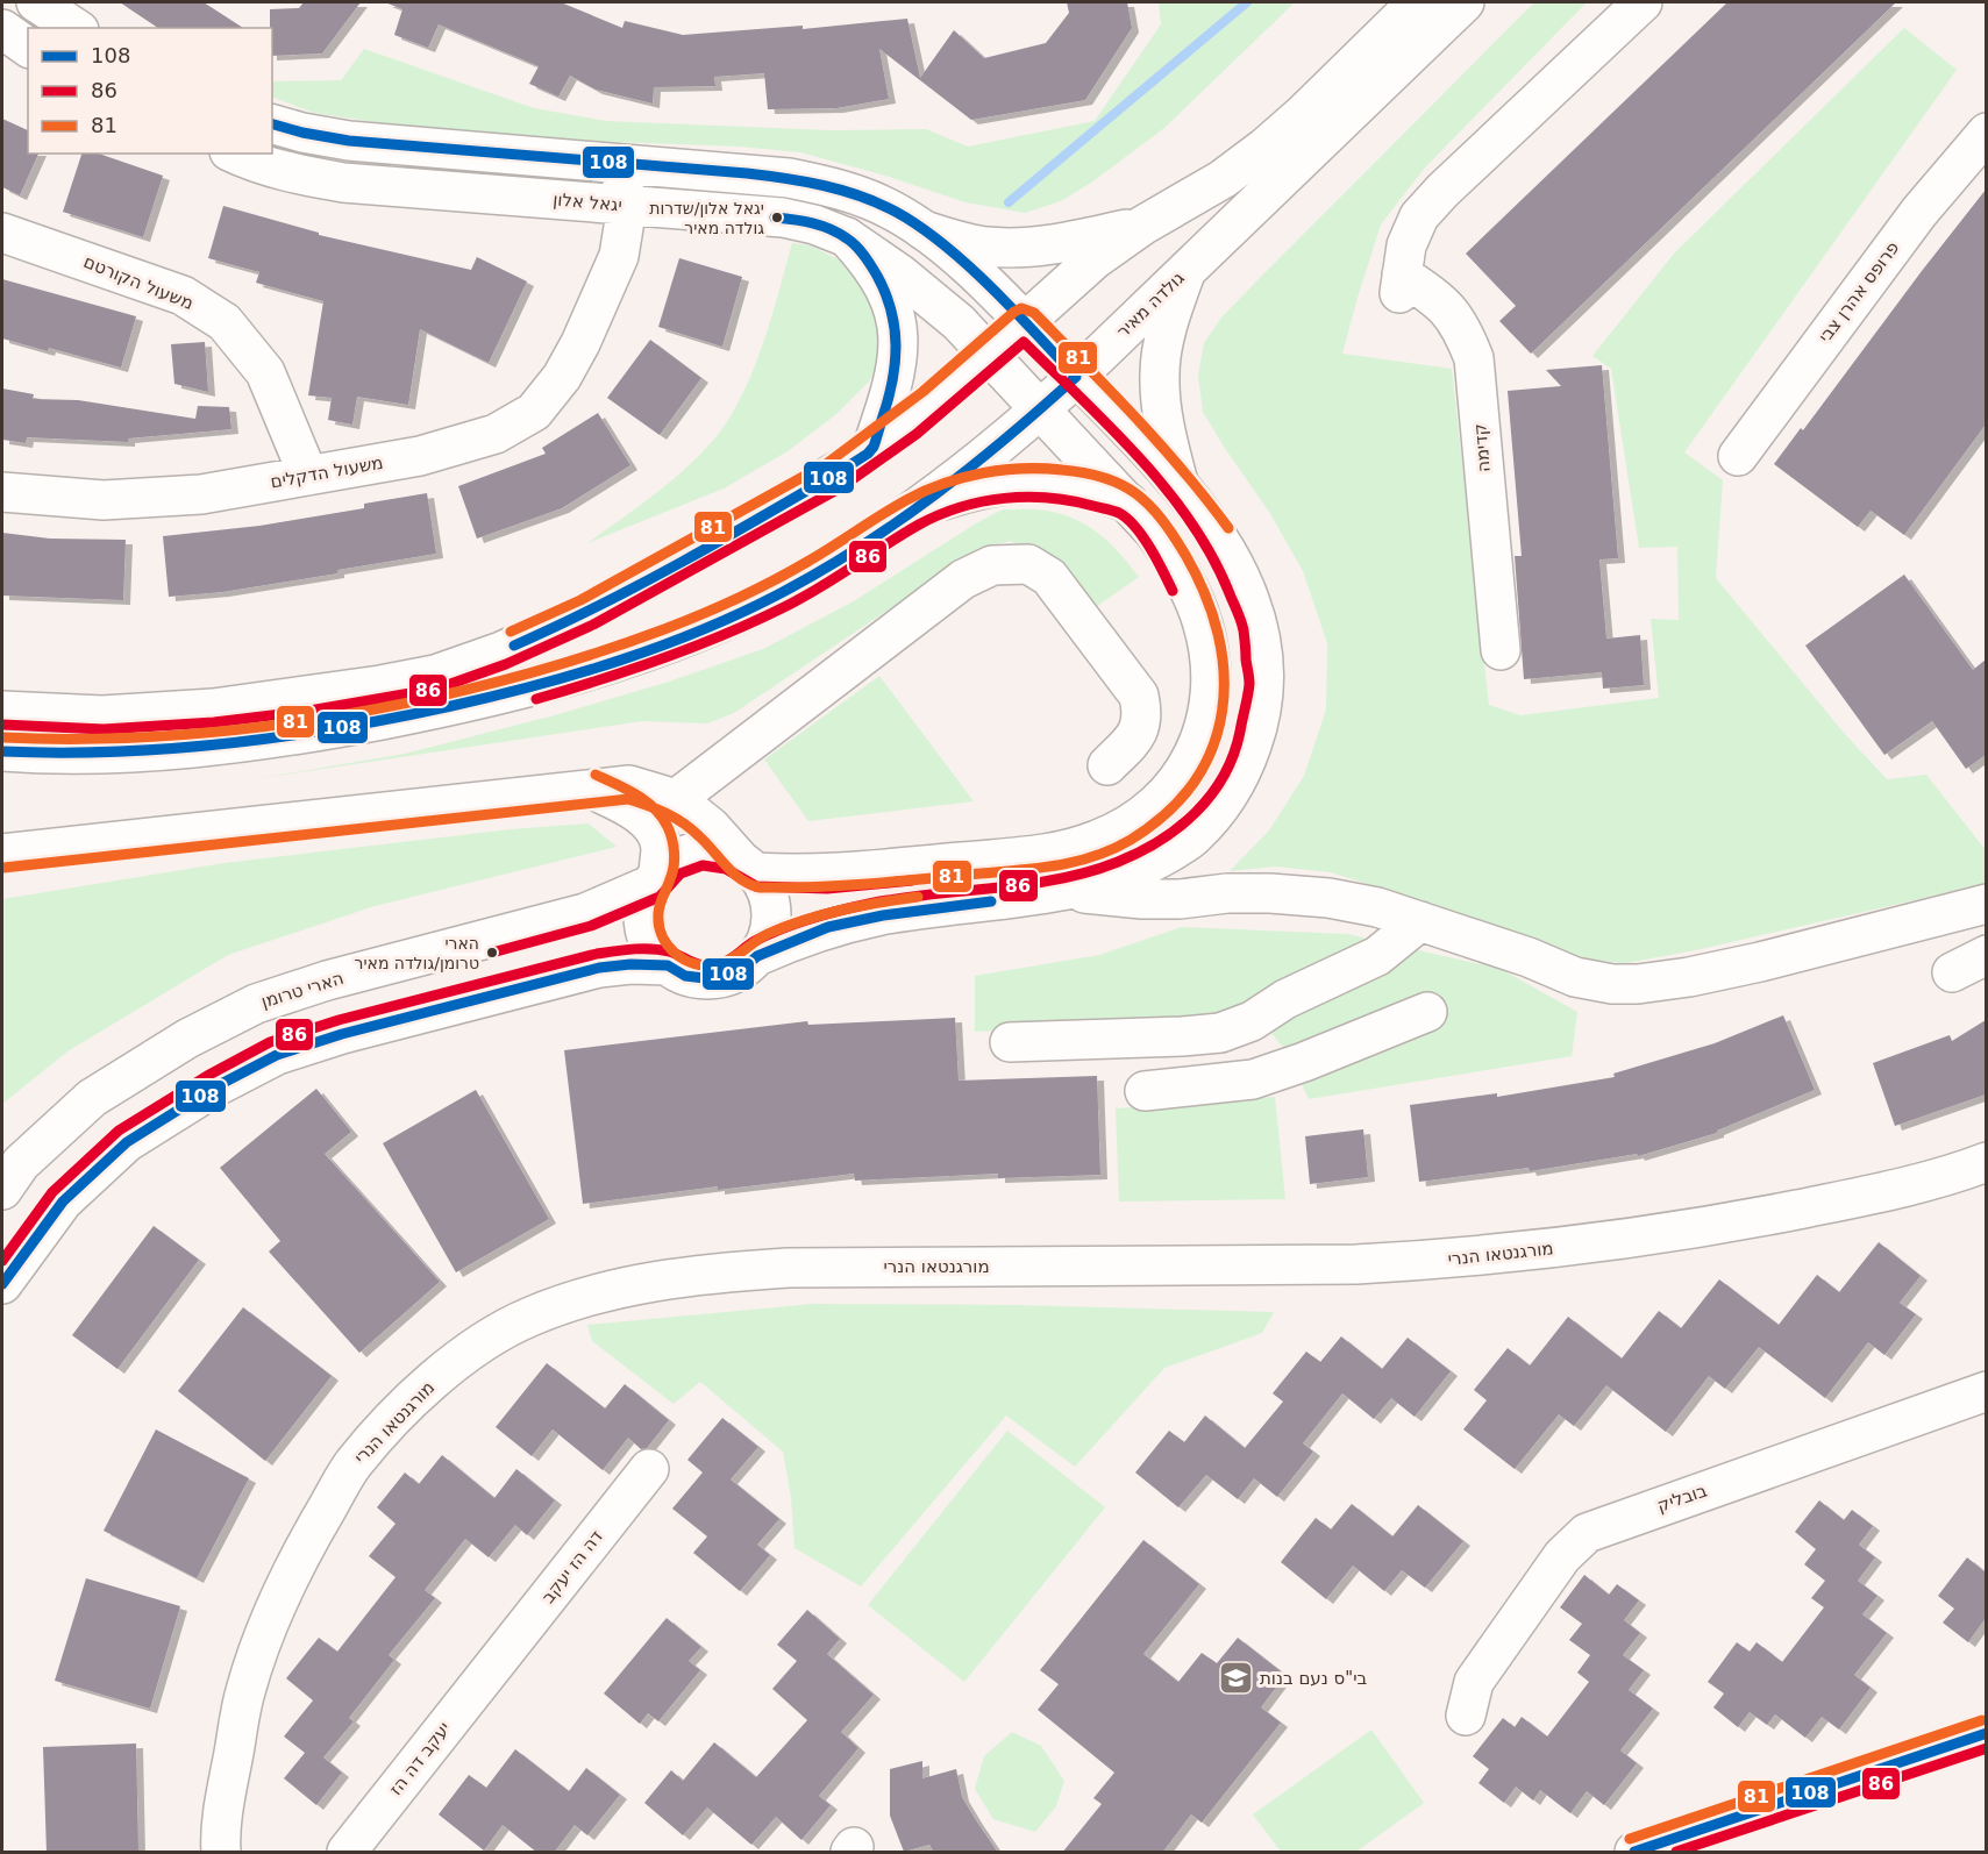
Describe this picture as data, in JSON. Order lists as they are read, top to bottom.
{
  "streets": {
    "street": [
      "יגאל אלון",
      "משעול הקורטם",
      "פרופס אהרן צבי",
      "גולדה מאיר",
      "קדימה",
      "משעול הדקלים",
      "הארי טרומן",
      "מורגנטאו הנרי",
      "בובליק",
      "דה הז יעקב",
      "יעקב דה הז"
    ]
  },
  "crossings": [
    ["יגאל אלון", "משעול הדקלים"],
    ["משעול הקורטם", "משעול הדקלים"],
    ["דה הז יעקב", "יעקב דה הז"]
  ],
  "places": {
    "other": ["יגאל אלון/שדרות גולדה מאיר", "הארי טרומן/גולדה מאיר"],
    "school or university": ["בי\"ס נעם בנות"]
  },
  "lines": ["transit line 108", "transit line 81", "transit line 86"],
  "legend": ["108", "86", "81"]
}
